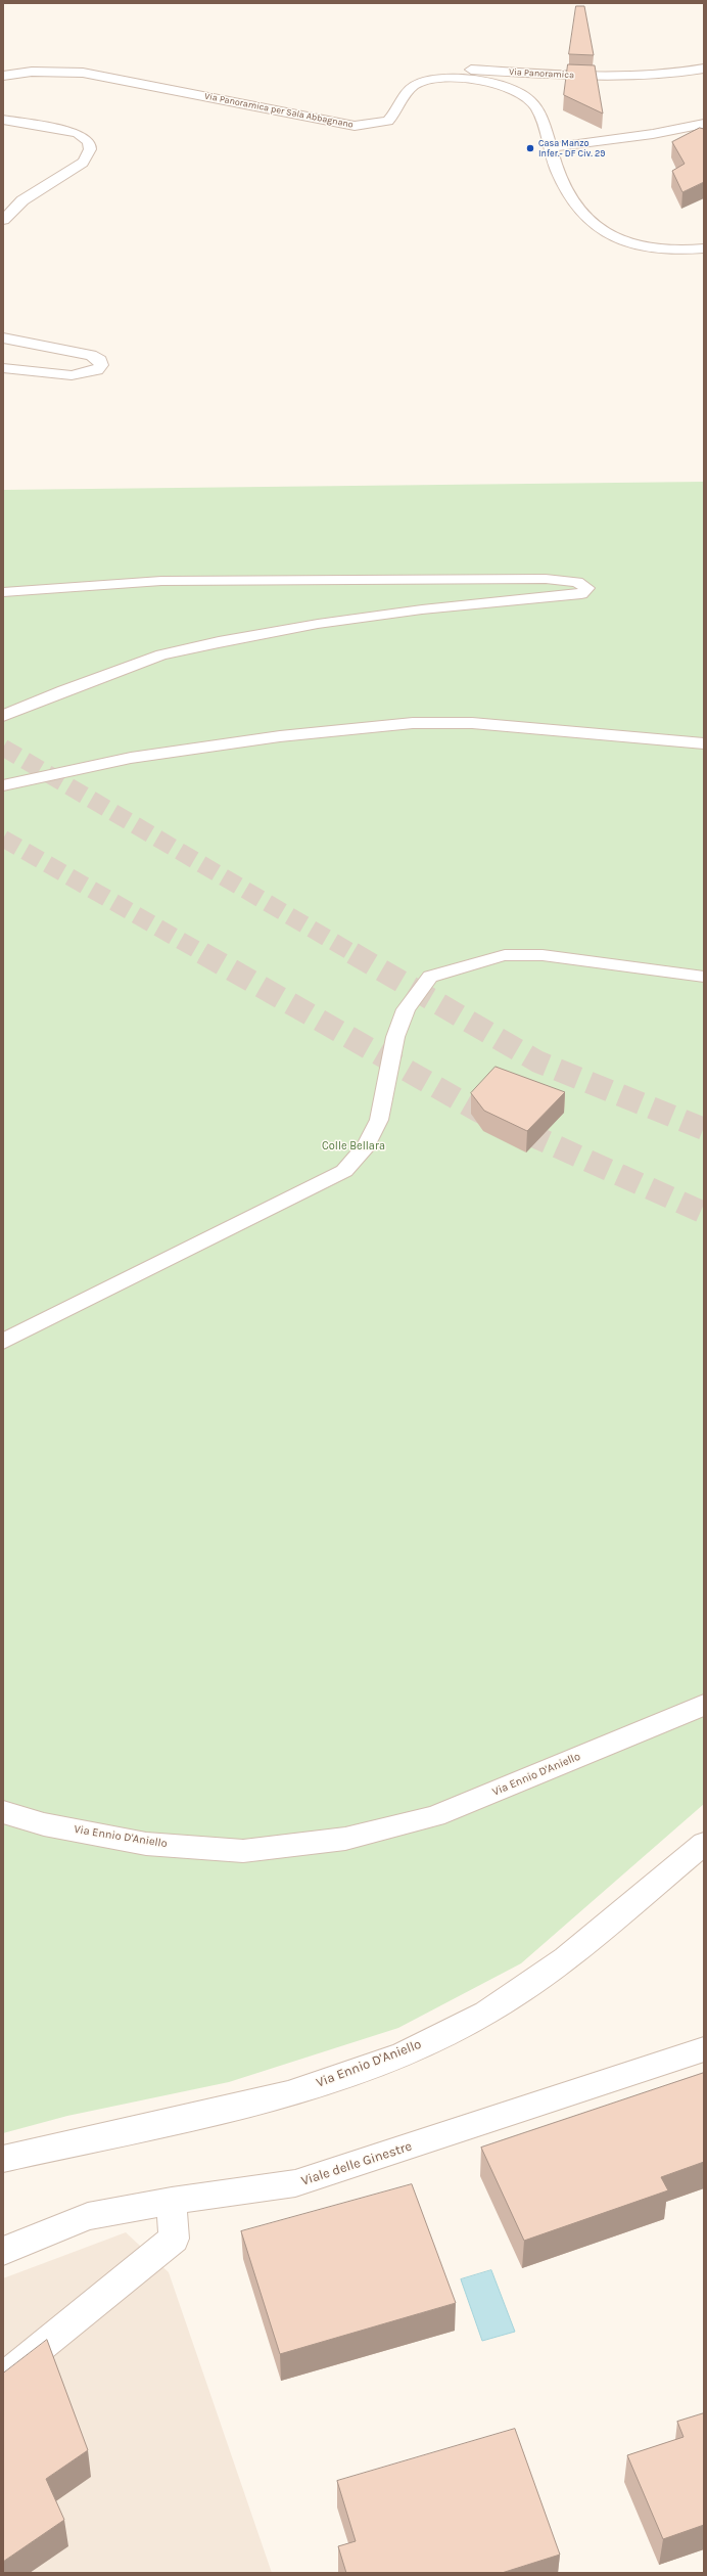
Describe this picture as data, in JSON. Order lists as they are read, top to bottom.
{
  "streets": {
    "street": [
      "Via Panoramica",
      "Via Panoramica per Sala Abbagnano",
      "Via Ennio D'Aniello",
      "Viale delle Ginestre"
    ]
  },
  "crossings": [
    ["Via Panoramica", "Via Panoramica per Sala Abbagnano"]
  ],
  "parks": ["Colle Bellara"],
  "places": ["Casa Manzo Infer.- DF Civ. 29"]
}
